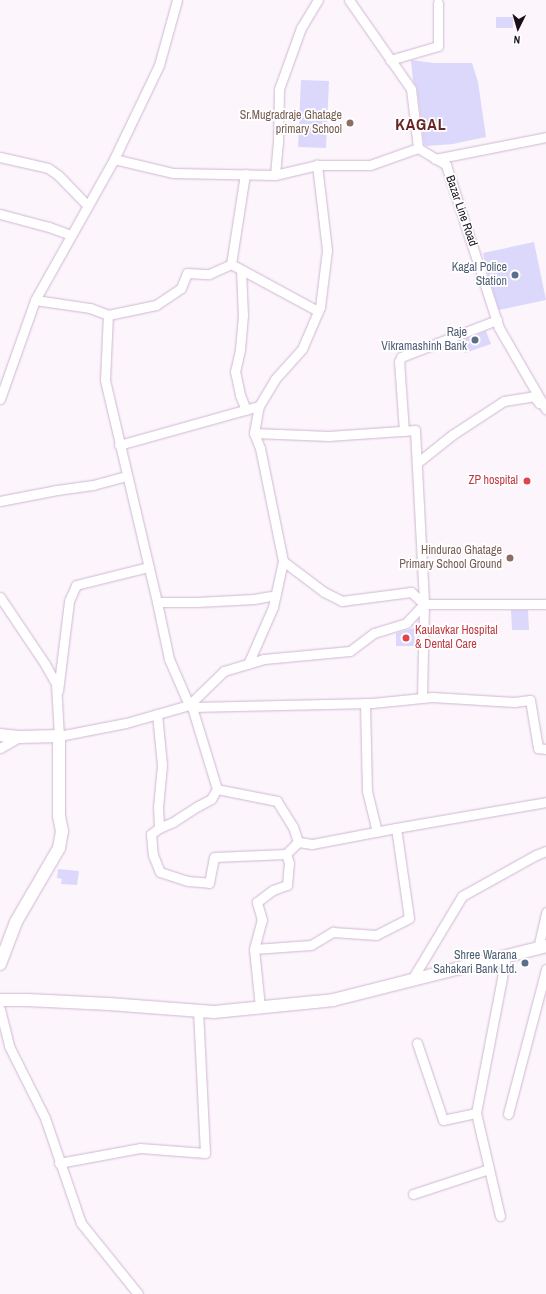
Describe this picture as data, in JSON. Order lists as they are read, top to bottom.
{
  "streets": {
    "street": ["Bazar Line Road"]
  },
  "districts": ["KAGAL"],
  "places": [
    "Sr.Mugradraje Ghatage primary School",
    "Kagal Police Station",
    "Raje Vikramashinh Bank",
    "ZP hospital",
    "Hindurao Ghatage Primary School Ground",
    "Kaulavkar Hospital & Dental Care",
    "Shree Warana Sahakari Bank Ltd."
  ],
  "north": "bottom"
}
